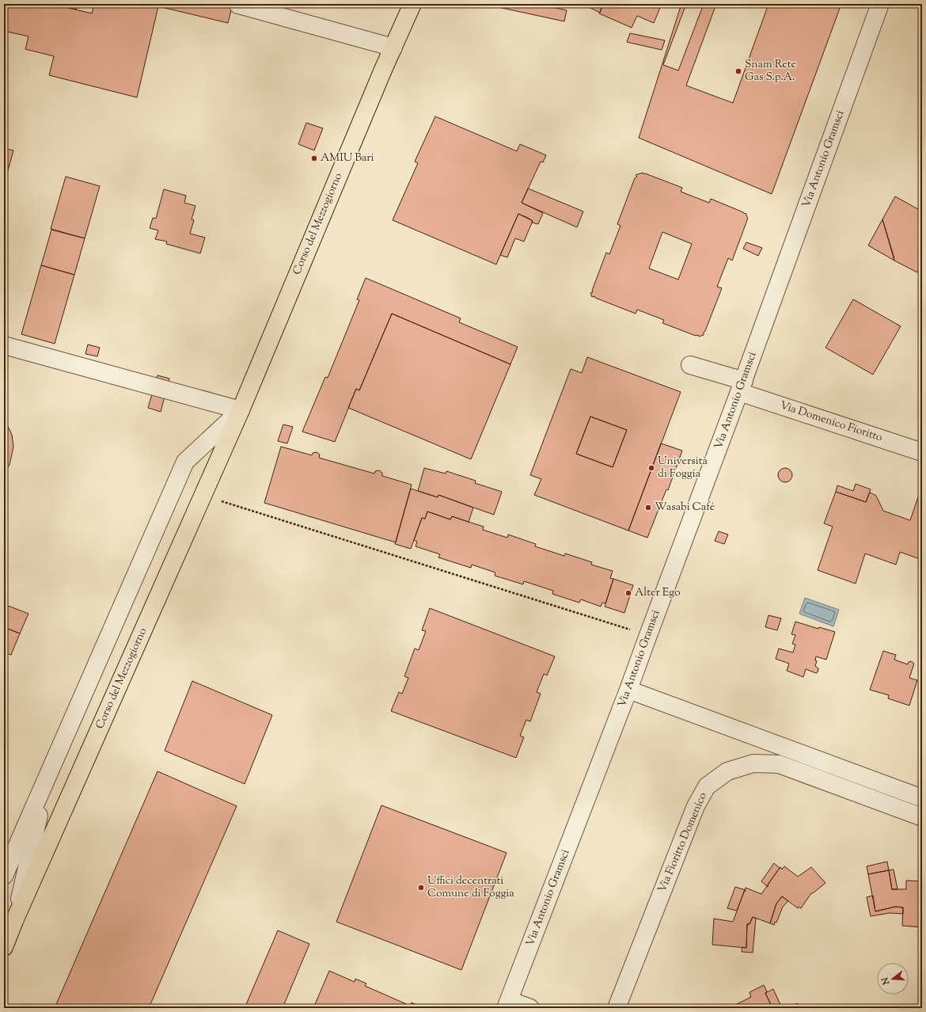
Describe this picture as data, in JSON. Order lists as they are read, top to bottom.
{
  "streets": {
    "main road": ["Corso del Mezzogiorno"],
    "street": ["Via Antonio Gramsci", "Via Domenico Fioritto", "Via Fioritto Domenico"]
  },
  "crossings": [
    ["Via Antonio Gramsci", "Via Domenico Fioritto"]
  ],
  "places": [
    "Snam Rete Gas S.p.A.",
    "AMIU Bari",
    "Università di Foggia",
    "Wasabi Café",
    "Alter Ego",
    "Uffici decentrati Comune di Foggia"
  ],
  "north": "left"
}
